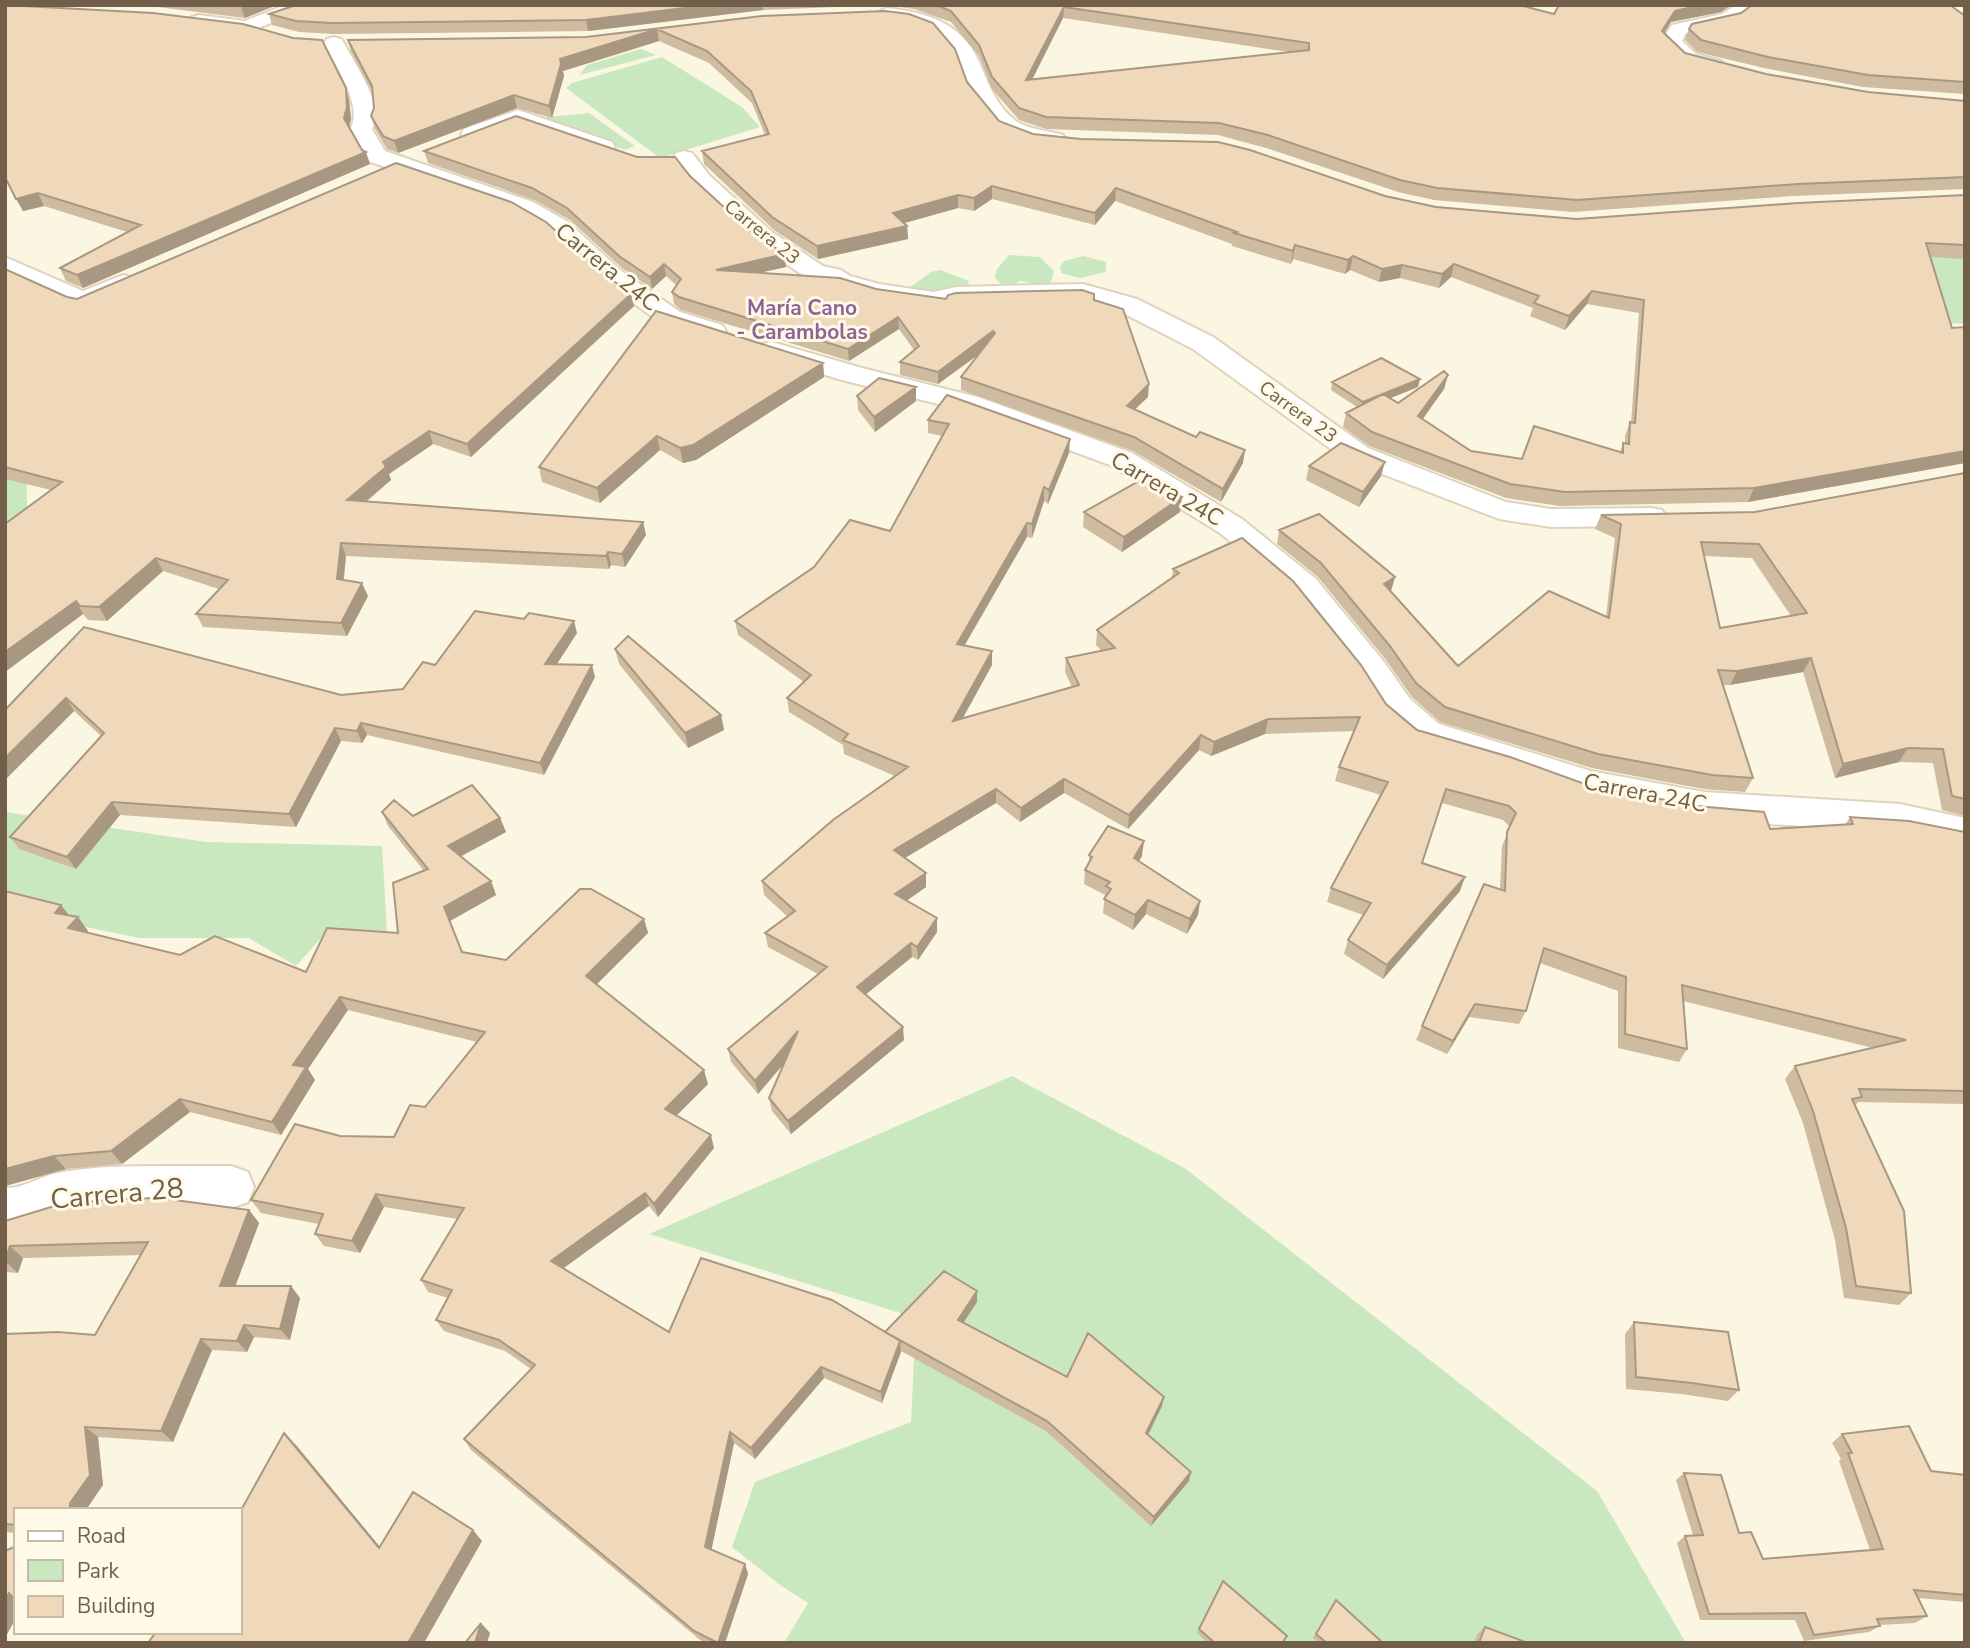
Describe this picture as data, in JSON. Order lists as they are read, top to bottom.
{
  "streets": {
    "street": ["Carrera 23", "Carrera 24C", "Carrera 28"]
  },
  "districts": ["María Cano - Carambolas"],
  "legend": ["Road", "Park", "Building"]
}
